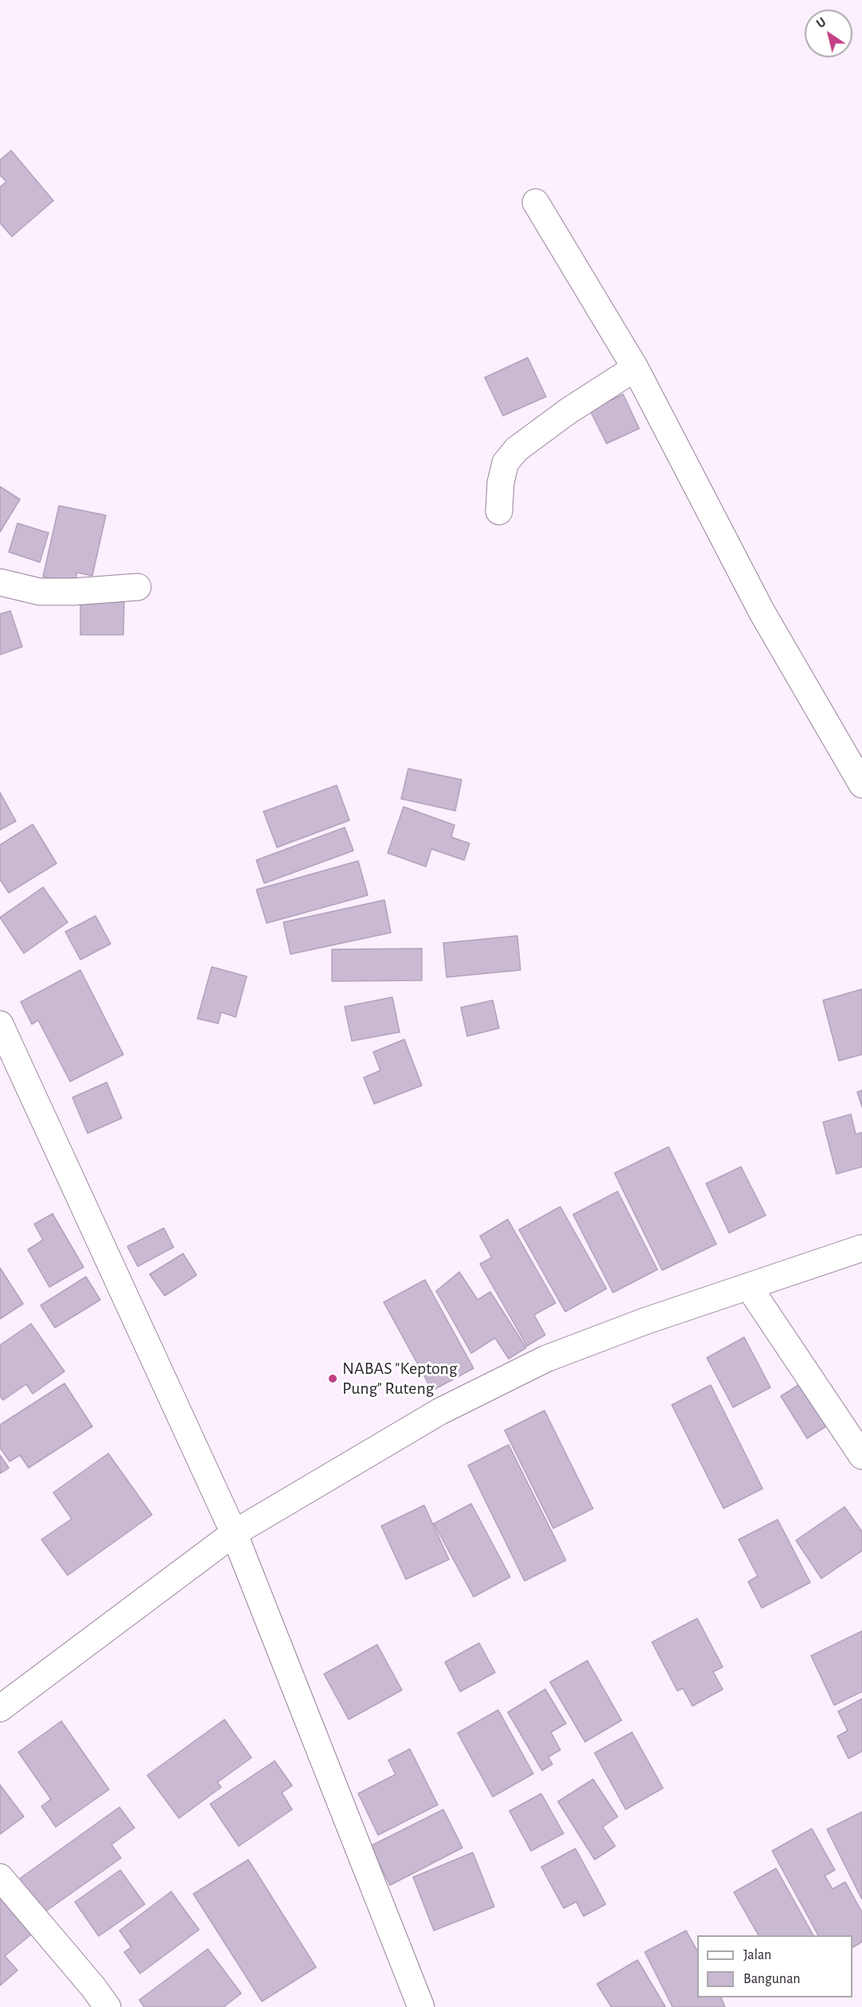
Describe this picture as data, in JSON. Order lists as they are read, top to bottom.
{
  "places": ["NABAS \"Keptong Pung\" Ruteng"],
  "legend": ["Jalan", "Bangunan"],
  "north": "top left"
}
